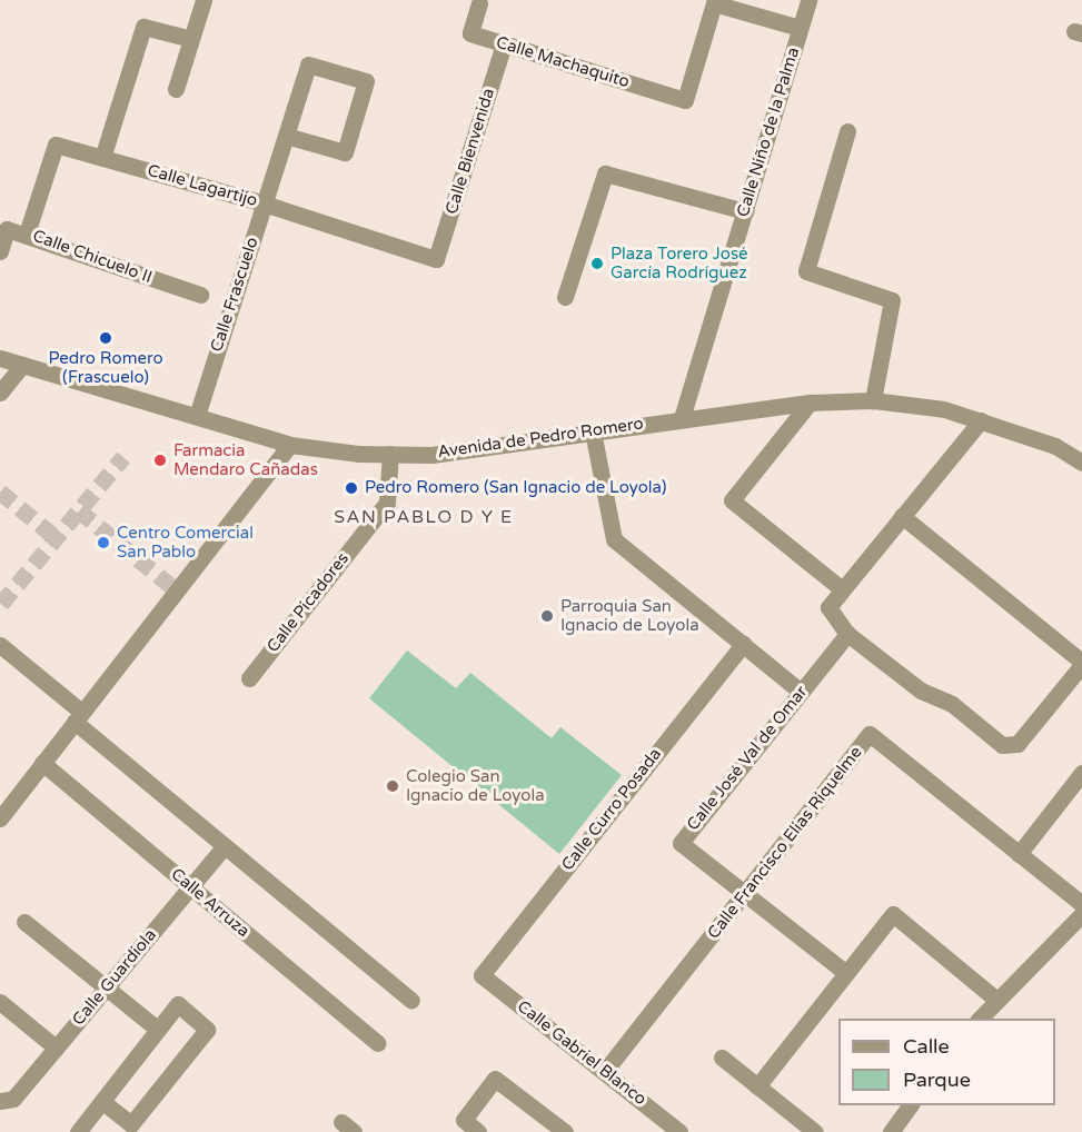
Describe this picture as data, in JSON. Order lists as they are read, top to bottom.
{
  "streets": {
    "street": [
      "Calle Machaquito",
      "Calle Niño de la Palma",
      "Calle Bienvenida",
      "Calle Lagartijo",
      "Calle Chicuelo II",
      "Calle Frascuelo",
      "Avenida de Pedro Romero",
      "Calle Picadores",
      "Calle José Val de Omar",
      "Calle Curro Posada",
      "Calle Francisco Elias Riquelme",
      "Calle Arruza",
      "Calle Guardiola",
      "Calle Gabriel Blanco"
    ]
  },
  "crossings": [
    ["Calle Machaquito", "Calle Niño de la Palma"],
    ["Calle Machaquito", "Calle Bienvenida"],
    ["Calle Niño de la Palma", "Avenida de Pedro Romero"],
    ["Calle Bienvenida", "Calle Lagartijo"],
    ["Calle Lagartijo", "Calle Chicuelo II"],
    ["Calle Lagartijo", "Calle Frascuelo"],
    ["Calle Frascuelo", "Avenida de Pedro Romero"],
    ["Avenida de Pedro Romero", "Calle Picadores"],
    ["Calle José Val de Omar", "Calle Francisco Elias Riquelme"],
    ["Calle Curro Posada", "Calle Gabriel Blanco"],
    ["Calle Francisco Elias Riquelme", "Calle Gabriel Blanco"],
    ["Calle Arruza", "Calle Guardiola"]
  ],
  "districts": ["SAN PABLO D Y E"],
  "places": [
    "Plaza Torero José García Rodríguez",
    "Pedro Romero (Frascuelo)",
    "Farmacia Mendaro Cañadas",
    "Pedro Romero (San Ignacio de Loyola)",
    "Centro Comercial San Pablo",
    "Parroquia San Ignacio de Loyola",
    "Colegio San Ignacio de Loyola"
  ],
  "legend": ["Calle", "Parque"]
}
